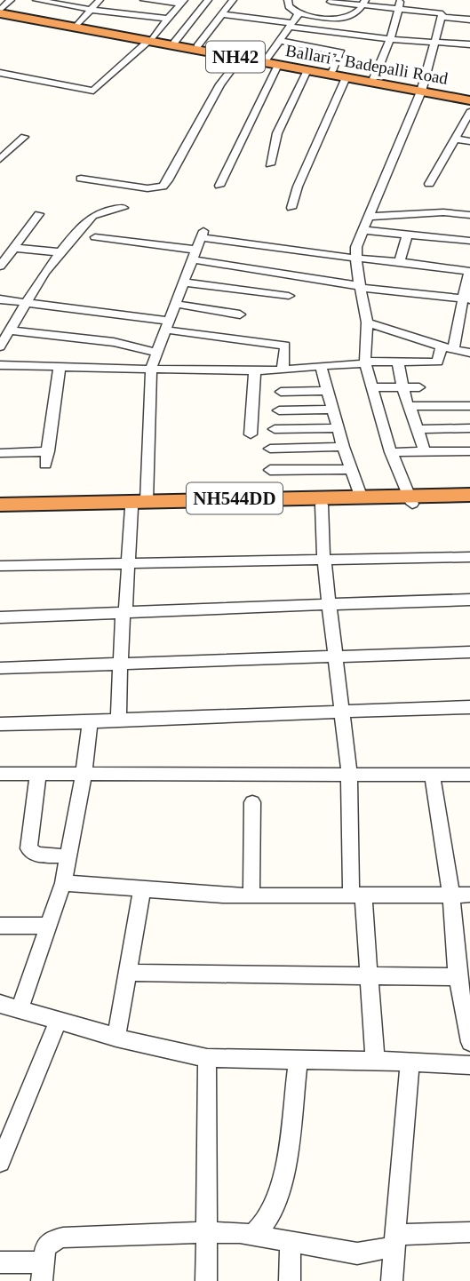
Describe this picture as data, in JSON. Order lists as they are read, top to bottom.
{
  "streets": {
    "highway": ["NH42", "Ballari - Badepalli Road", "NH544DD"]
  }
}
